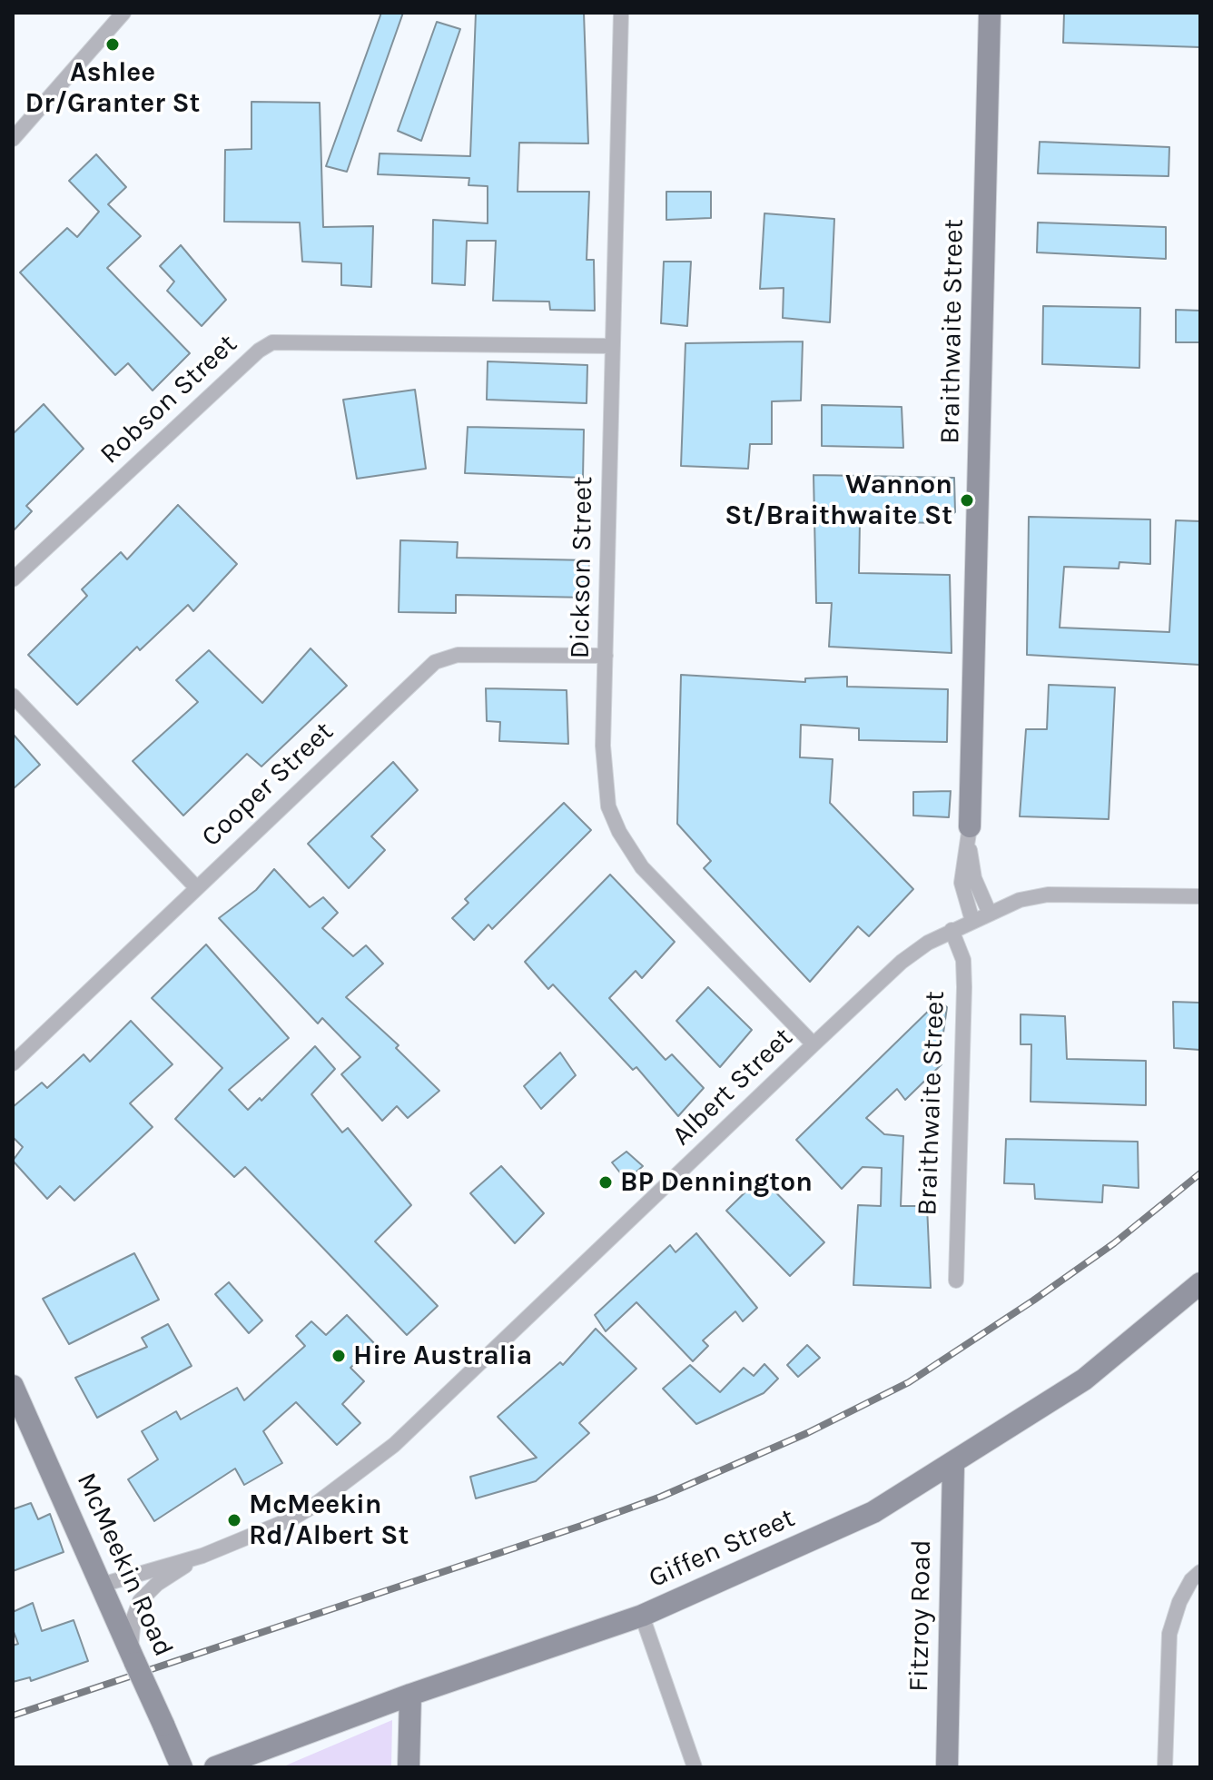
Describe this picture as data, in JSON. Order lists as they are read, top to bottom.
{
  "streets": {
    "street": [
      "Braithwaite Street",
      "Robson Street",
      "Dickson Street",
      "Cooper Street",
      "Albert Street",
      "Giffen Street",
      "McMeekin Road",
      "Fitzroy Road"
    ]
  },
  "crossings": [
    ["Braithwaite Street", "Albert Street"],
    ["Robson Street", "Dickson Street"],
    ["Dickson Street", "Cooper Street"],
    ["Dickson Street", "Albert Street"],
    ["Albert Street", "McMeekin Road"],
    ["Giffen Street", "Fitzroy Road"]
  ],
  "places": [
    "Ashlee Dr/Granter St",
    "Wannon St/Braithwaite St",
    "BP Dennington",
    "Hire Australia",
    "McMeekin Rd/Albert St"
  ]
}
